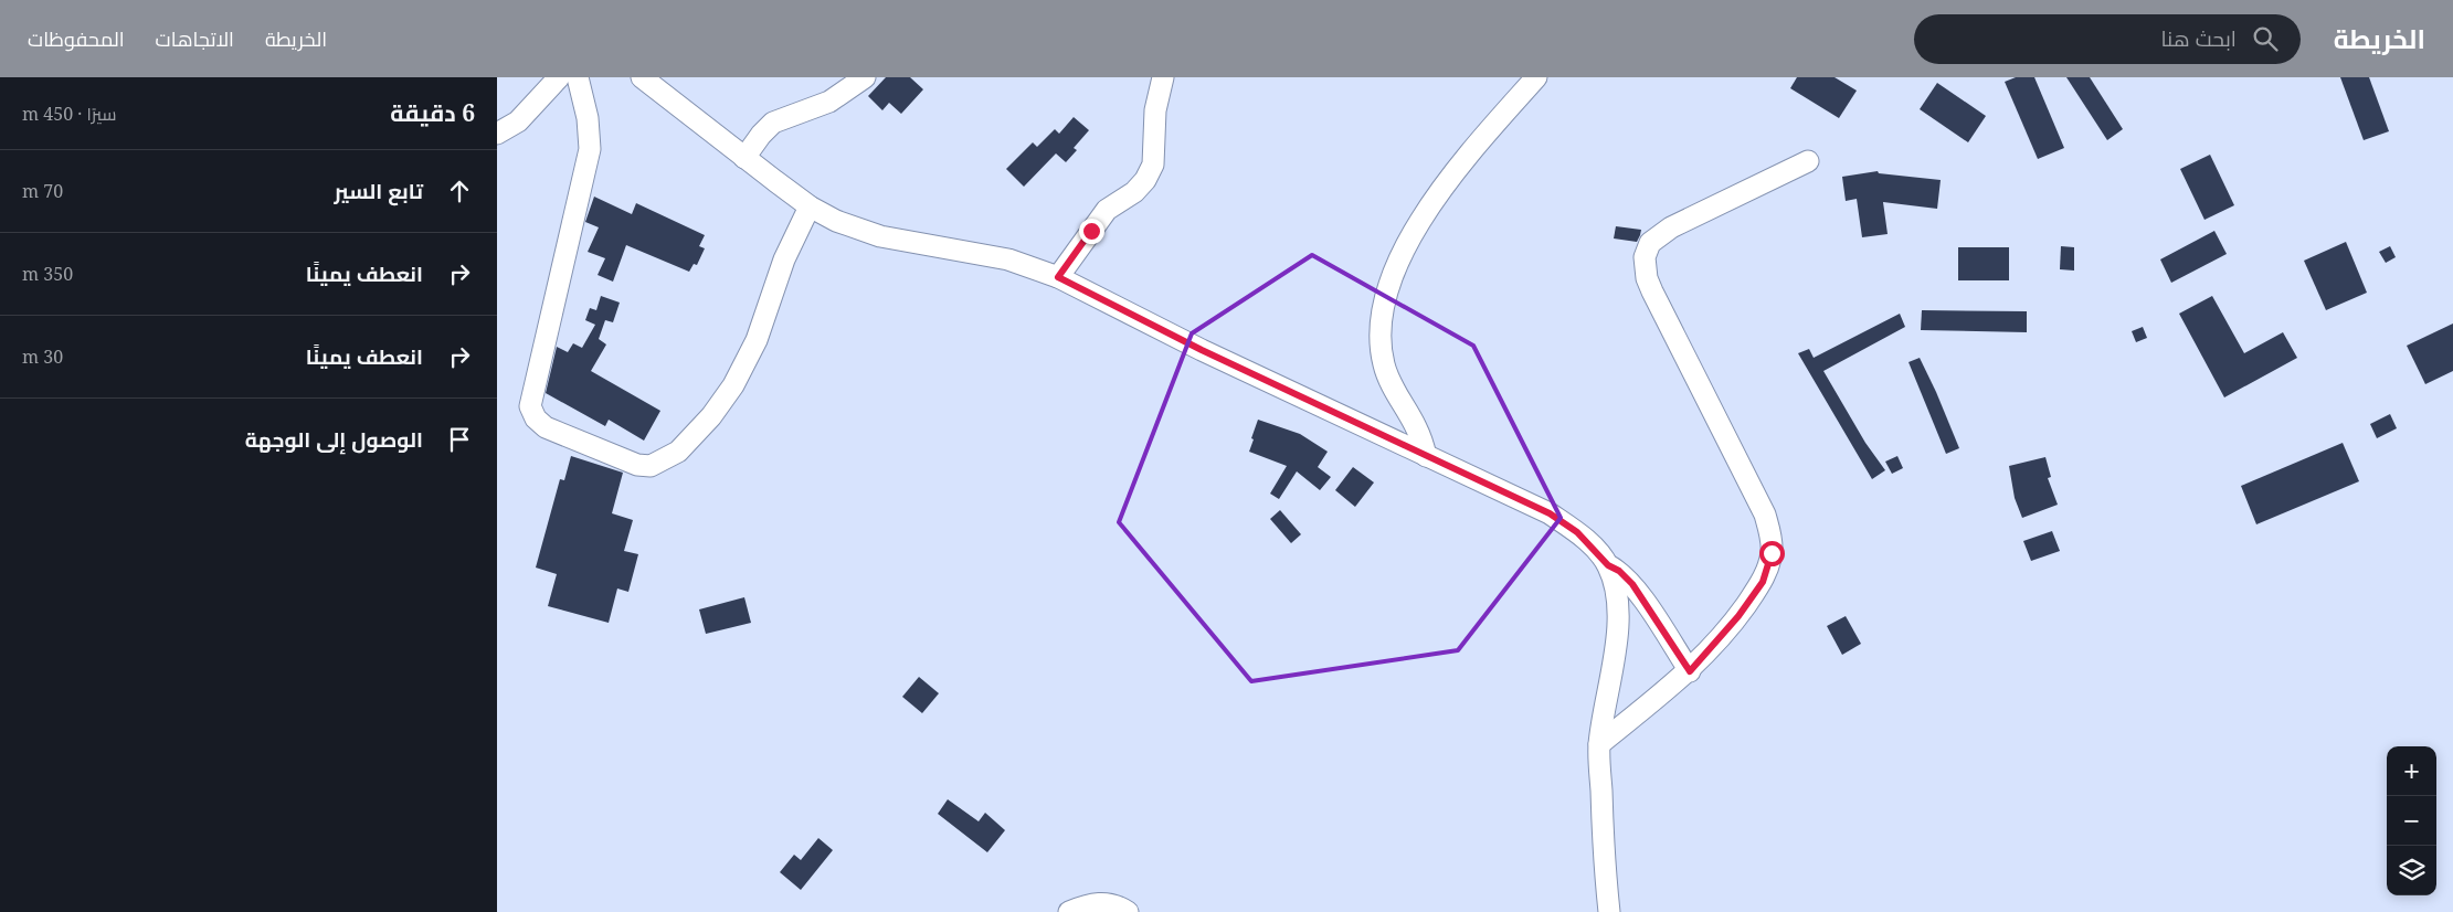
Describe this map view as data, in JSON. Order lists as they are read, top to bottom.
{
  "page": {
    "header": "الخريطة",
    "search": "ابحث هنا",
    "nav": ["الخريطة", "الاتجاهات", "المحفوظات"],
    "heading": ["6 دقيقة", "سيرًا · 450 m"],
    "list": [
      ["تابع السير", "70 m"],
      ["انعطف يمينًا", "350 m"],
      ["انعطف يمينًا", "30 m"],
      "الوصول إلى الوجهة"
    ],
    "map_buttons": ["+", "−"]
  }
}
